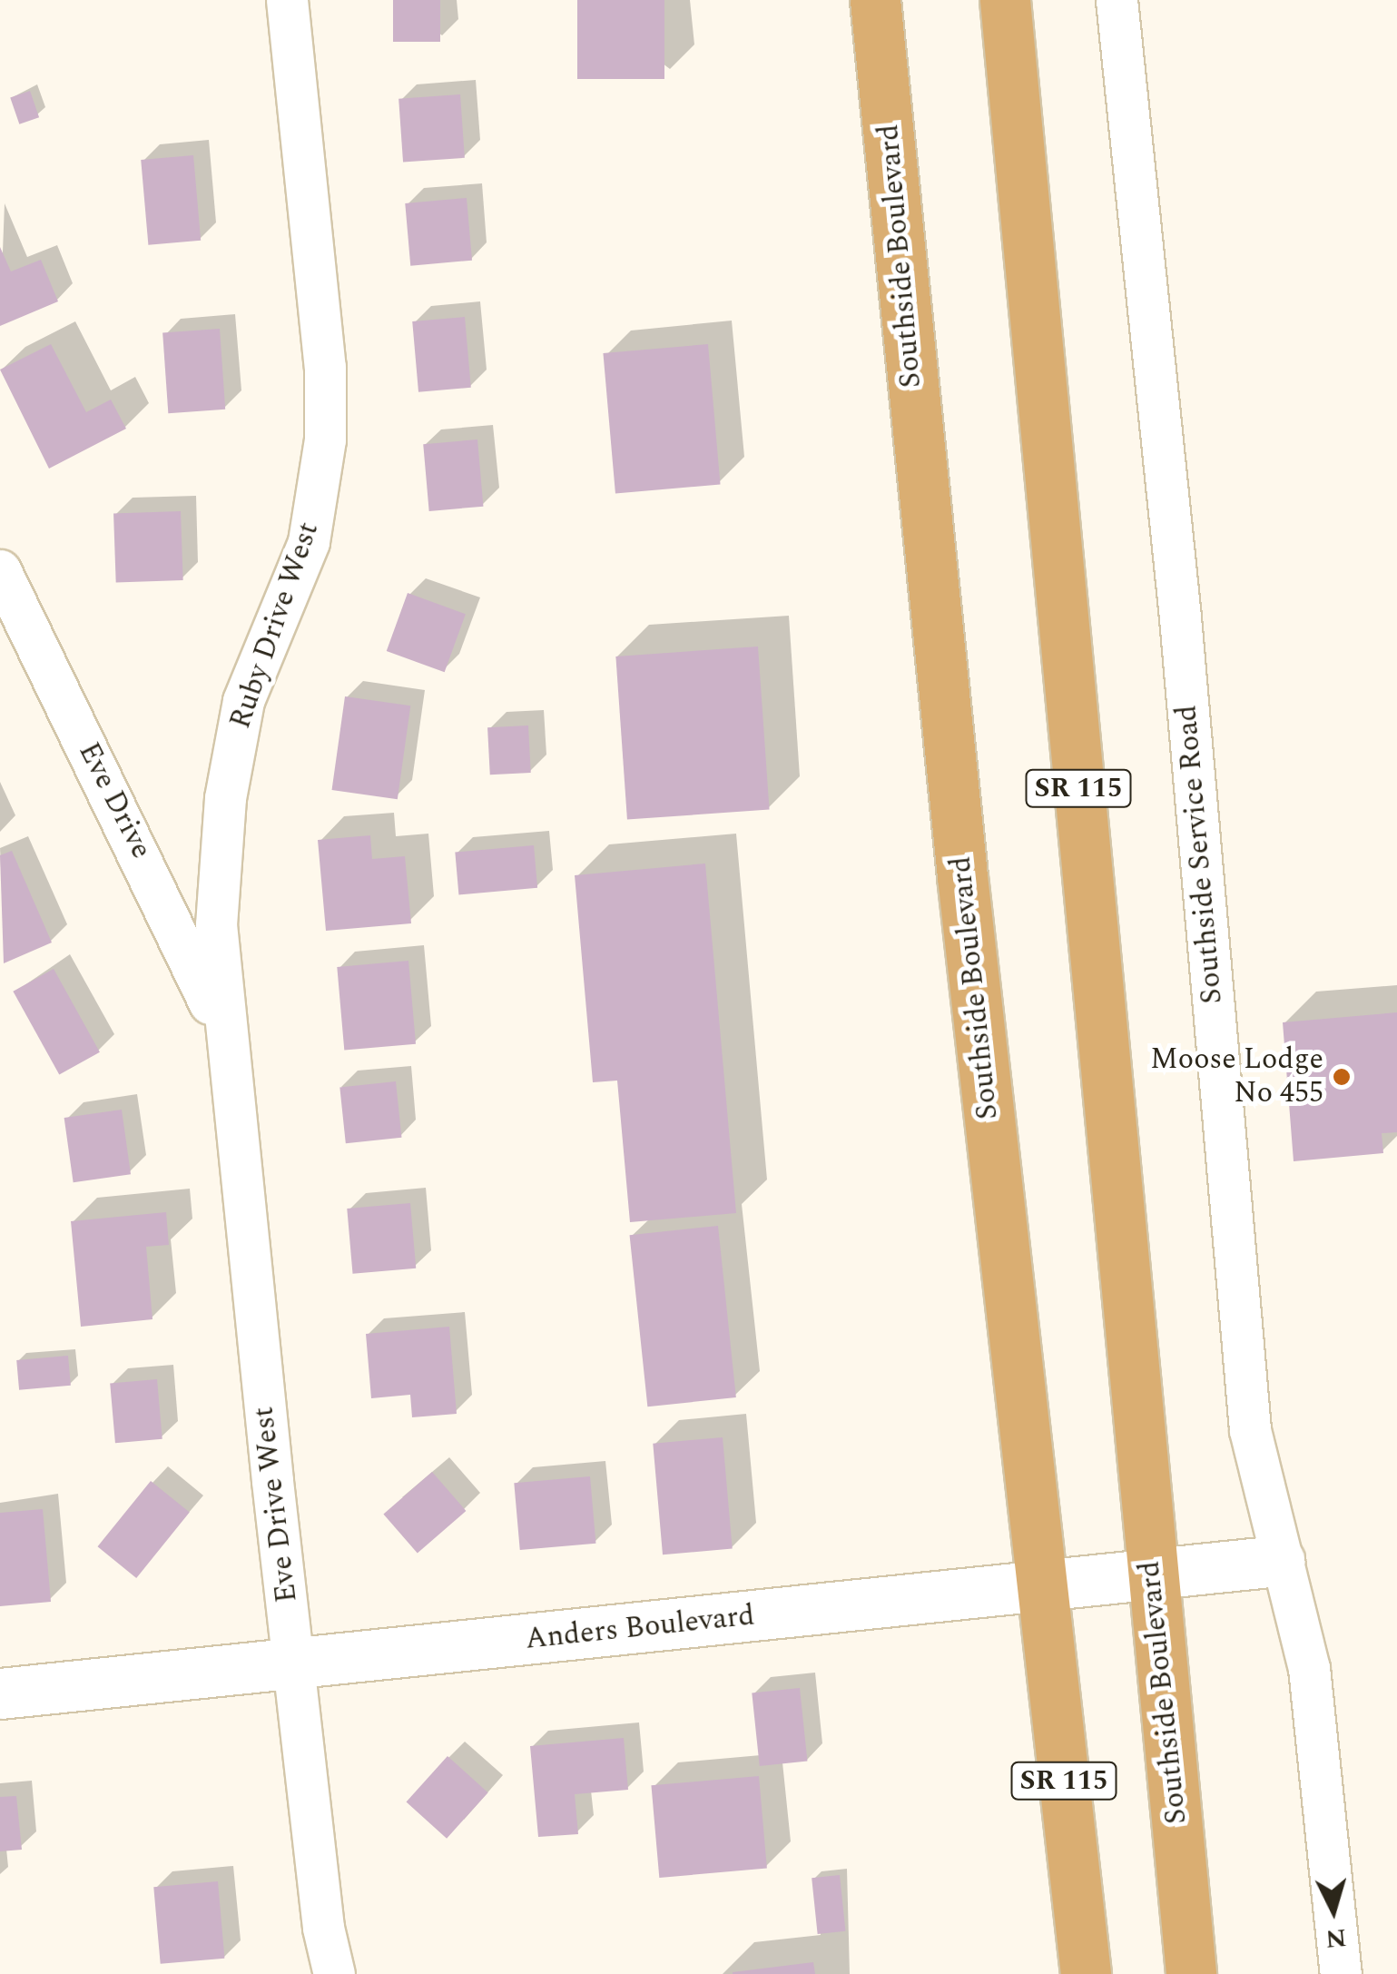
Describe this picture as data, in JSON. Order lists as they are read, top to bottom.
{
  "streets": {
    "highway": ["Southside Boulevard", "SR 115"],
    "street": [
      "Ruby Drive West",
      "Eve Drive",
      "Southside Service Road",
      "Eve Drive West",
      "Anders Boulevard"
    ]
  },
  "crossings": [
    ["Southside Boulevard", "Anders Boulevard"],
    ["Ruby Drive West", "Eve Drive"],
    ["Ruby Drive West", "Eve Drive West"],
    ["Eve Drive", "Eve Drive West"],
    ["Southside Service Road", "Anders Boulevard"],
    ["Eve Drive West", "Anders Boulevard"]
  ],
  "places": ["Moose Lodge No 455"],
  "north": "bottom"
}
